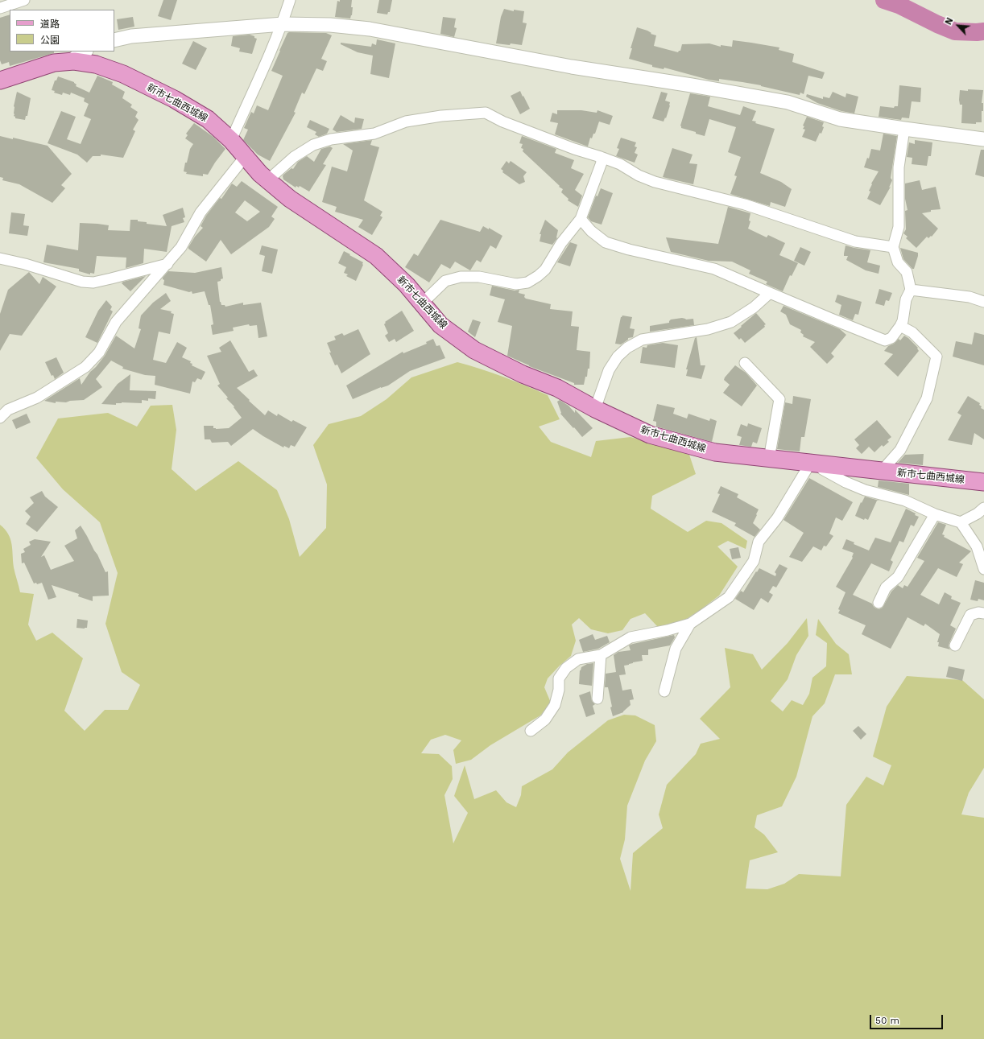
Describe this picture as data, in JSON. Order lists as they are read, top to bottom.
{
  "streets": {
    "main road": ["新市七曲西城線"]
  },
  "legend": ["道路", "公園"],
  "scale_bar": "50 m",
  "north": "top left"
}
